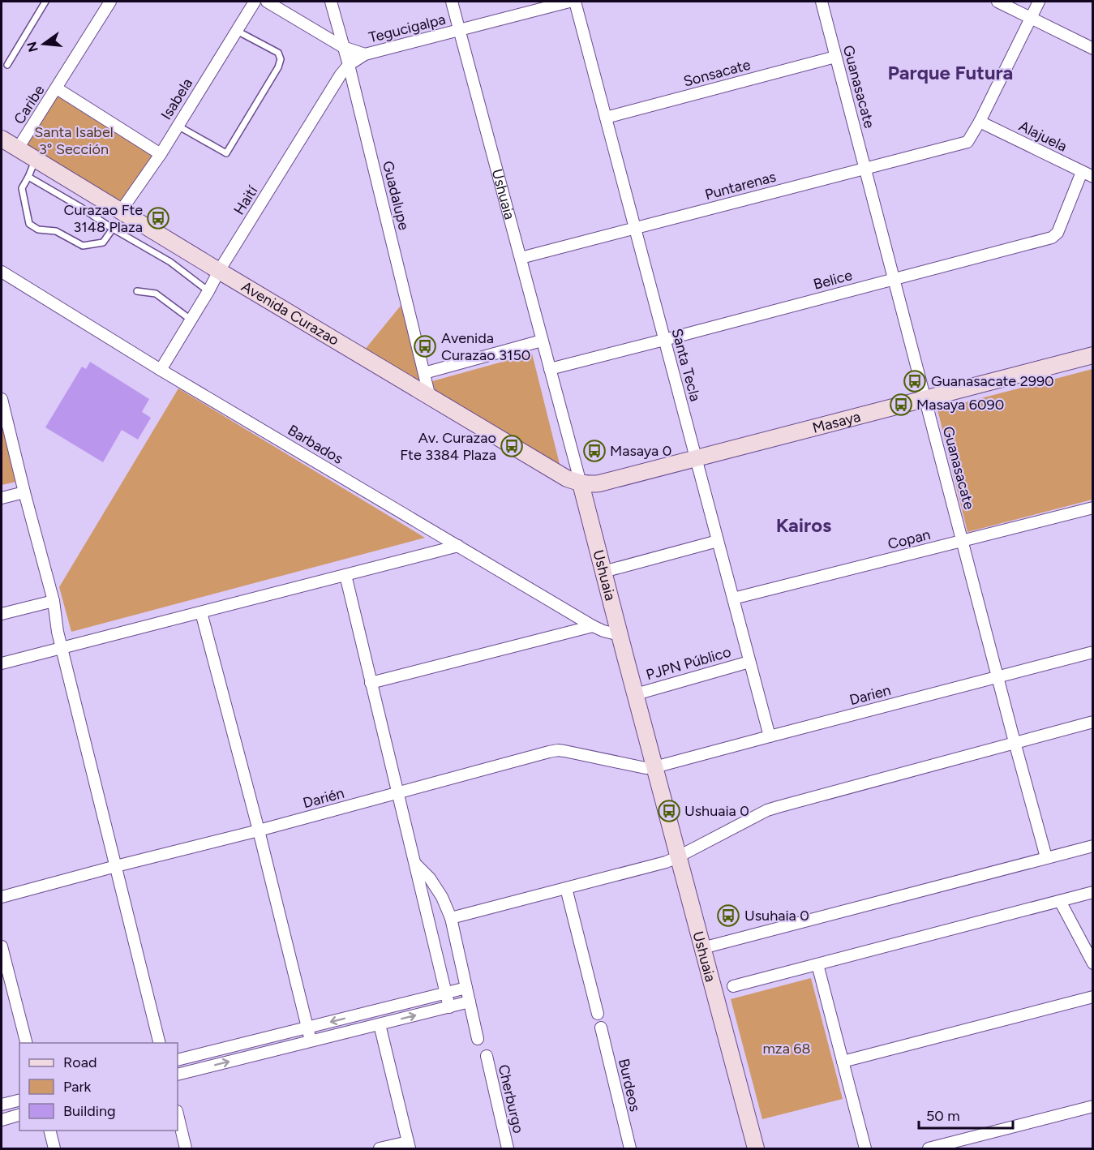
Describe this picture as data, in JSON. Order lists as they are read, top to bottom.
{
  "streets": {
    "street": [
      "Tegucigalpa",
      "Sonsacate",
      "Guanasacate",
      "Isabela",
      "Caribe",
      "Alajuela",
      "Puntarenas",
      "Ushuaia",
      "Guadalupe",
      "Haití",
      "Belice",
      "Avenida Curazao",
      "Santa Tecla",
      "Masaya",
      "Barbados",
      "Copan",
      "PJPN Público",
      "Darien",
      "Darién",
      "Burdeos",
      "Cherburgo"
    ]
  },
  "crossings": [
    ["Tegucigalpa", "Ushuaia"],
    ["Tegucigalpa", "Haití"],
    ["Sonsacate", "Guanasacate"],
    ["Sonsacate", "Santa Tecla"],
    ["Guanasacate", "Puntarenas"],
    ["Guanasacate", "Belice"],
    ["Guanasacate", "Masaya"],
    ["Guanasacate", "Copan"],
    ["Guanasacate", "Darien"],
    ["Isabela", "Avenida Curazao"],
    ["Caribe", "Avenida Curazao"],
    ["Alajuela", "Puntarenas"],
    ["Alajuela", "Belice"],
    ["Puntarenas", "Ushuaia"],
    ["Puntarenas", "Santa Tecla"],
    ["Ushuaia", "Belice"],
    ["Ushuaia", "Avenida Curazao"],
    ["Ushuaia", "Masaya"],
    ["Ushuaia", "Barbados"],
    ["Ushuaia", "PJPN Público"],
    ["Ushuaia", "Darien"],
    ["Ushuaia", "Darién"],
    ["Guadalupe", "Haití"],
    ["Guadalupe", "Avenida Curazao"],
    ["Haití", "Avenida Curazao"],
    ["Haití", "Barbados"],
    ["Belice", "Santa Tecla"],
    ["Avenida Curazao", "Masaya"],
    ["Santa Tecla", "Masaya"],
    ["Santa Tecla", "Copan"],
    ["Santa Tecla", "PJPN Público"],
    ["Santa Tecla", "Darien"],
    ["Darien", "Darién"]
  ],
  "districts": ["Parque Futura", "Kairos"],
  "parks": ["Santa Isabel 3° Sección", "mza 68"],
  "places": {
    "bus stop": [
      "Curazao Fte 3148 Plaza",
      "Avenida Curazao 3150",
      "Guanasacate 2990",
      "Masaya 6090",
      "Av. Curazao Fte 3384 Plaza",
      "Masaya 0",
      "Ushuaia 0",
      "Usuhaia 0"
    ]
  },
  "legend": ["Road", "Park", "Building"],
  "scale_bar": "50 m",
  "north": "left"
}
